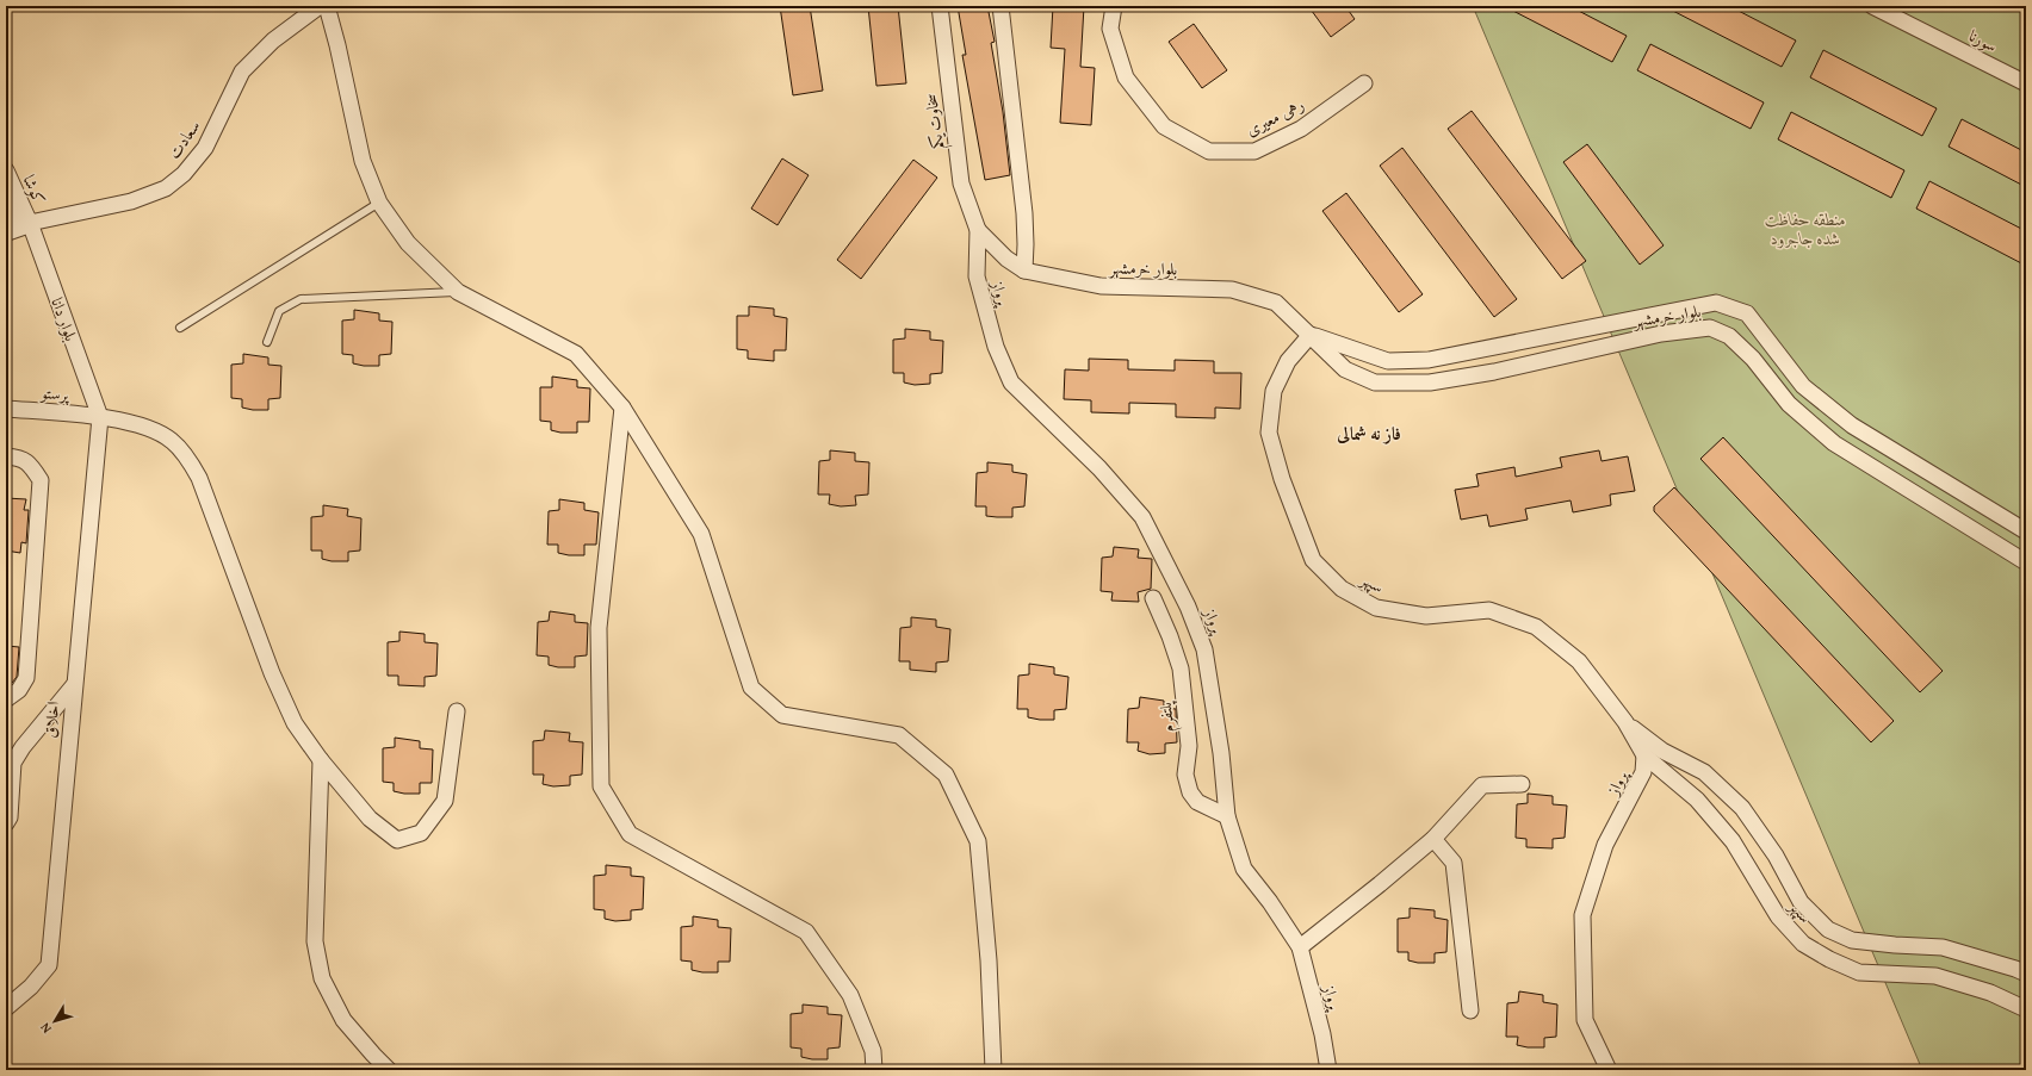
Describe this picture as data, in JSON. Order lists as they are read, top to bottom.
{
  "streets": {
    "street": [
      "سورنا",
      "رهی معیری",
      "سخاوت یکم",
      "سعادت",
      "کوشا",
      "بلوار خرمشهر",
      "پرواز",
      "بلوار دانا",
      "پرستو",
      "سپهر",
      "پلتفرم",
      "اخلاق"
    ]
  },
  "crossings": [
    ["سخاوت یکم", "بلوار خرمشهر"],
    ["سخاوت یکم", "پرواز"],
    ["سعادت", "کوشا"],
    ["سعادت", "بلوار دانا"],
    ["کوشا", "بلوار دانا"],
    ["بلوار خرمشهر", "پرواز"],
    ["بلوار خرمشهر", "سپهر"],
    ["پرواز", "سپهر"],
    ["پرواز", "پلتفرم"],
    ["بلوار دانا", "پرستو"],
    ["بلوار دانا", "اخلاق"],
    ["پرستو", "اخلاق"]
  ],
  "districts": ["فاز نه شمالی"],
  "parks": ["منطقه حفاظت شده جاجرود"],
  "north": "bottom left"
}
